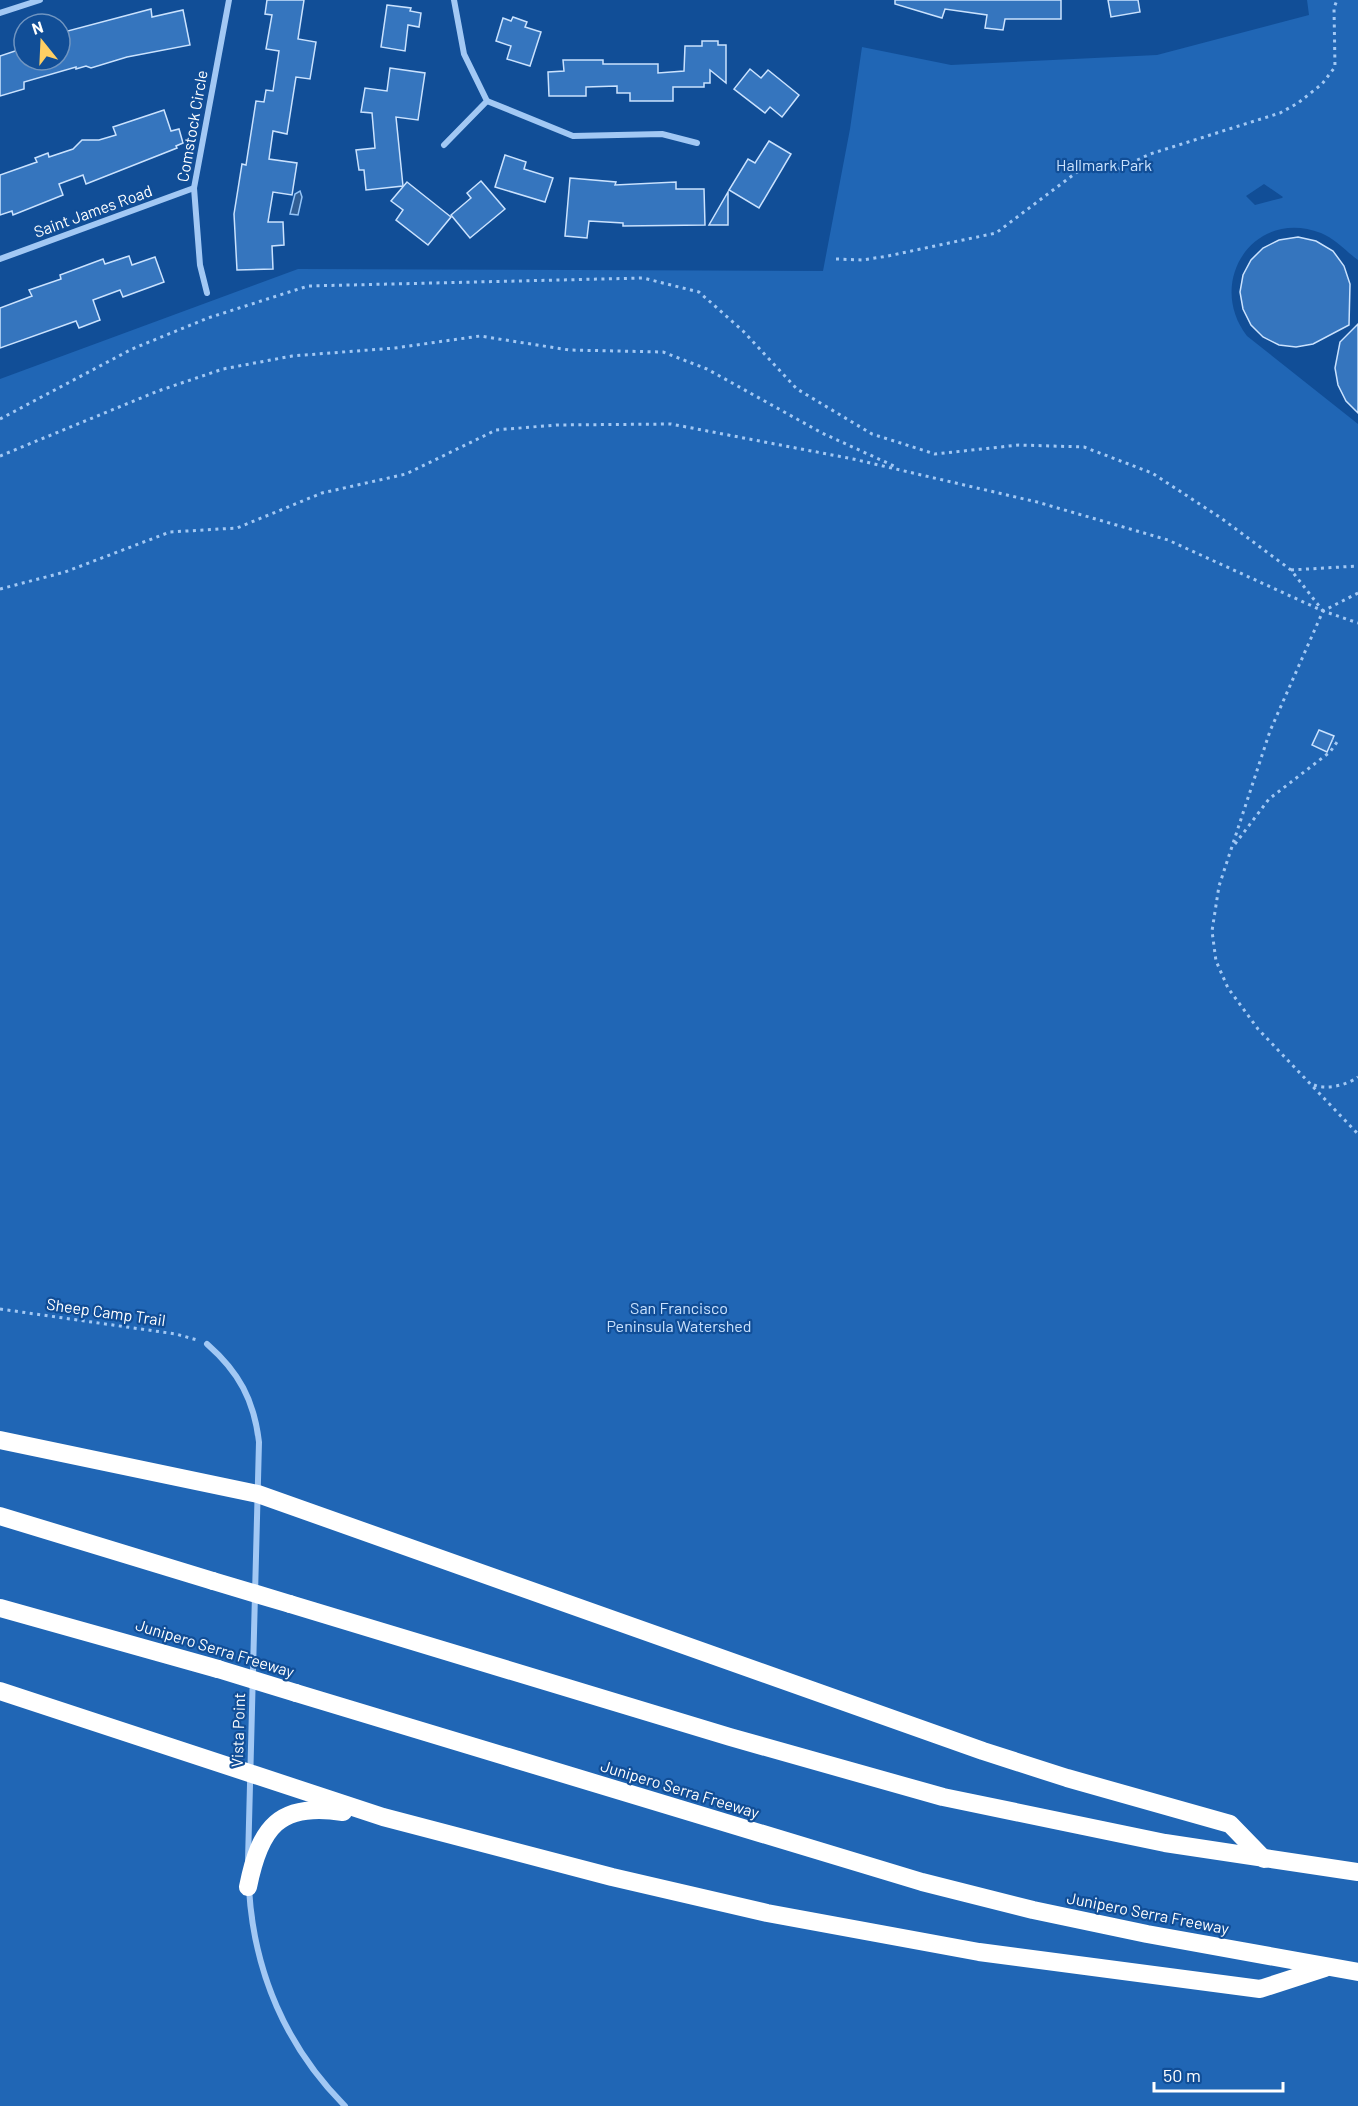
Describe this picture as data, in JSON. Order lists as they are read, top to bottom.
{
  "streets": {
    "highway": ["Junipero Serra Freeway"],
    "street": ["Comstock Circle", "Saint James Road", "Vista Point"],
    "path": ["Sheep Camp Trail"]
  },
  "crossings": [
    ["Comstock Circle", "Saint James Road"],
    ["Sheep Camp Trail", "Vista Point"]
  ],
  "parks": ["Hallmark Park", "San Francisco Peninsula Watershed"],
  "scale_bar": "50 m",
  "north": "top"
}
